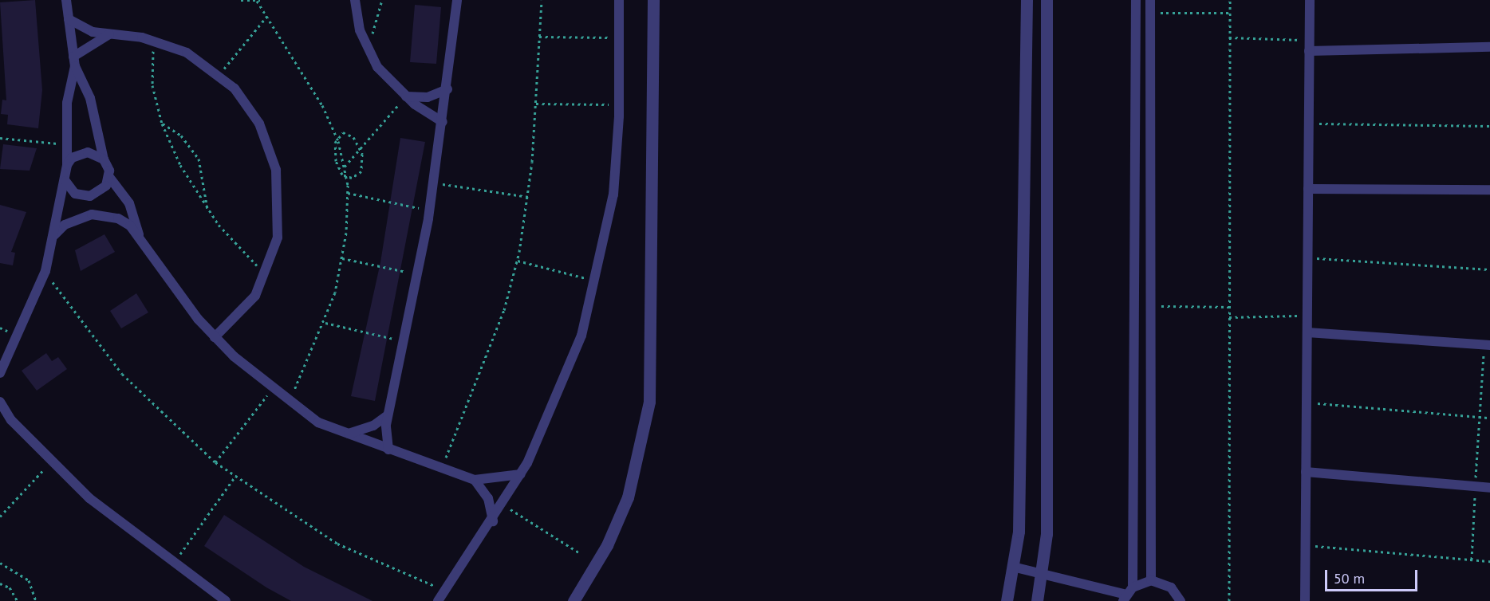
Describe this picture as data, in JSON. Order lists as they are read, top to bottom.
{
  "scale_bar": "50 m"
}
